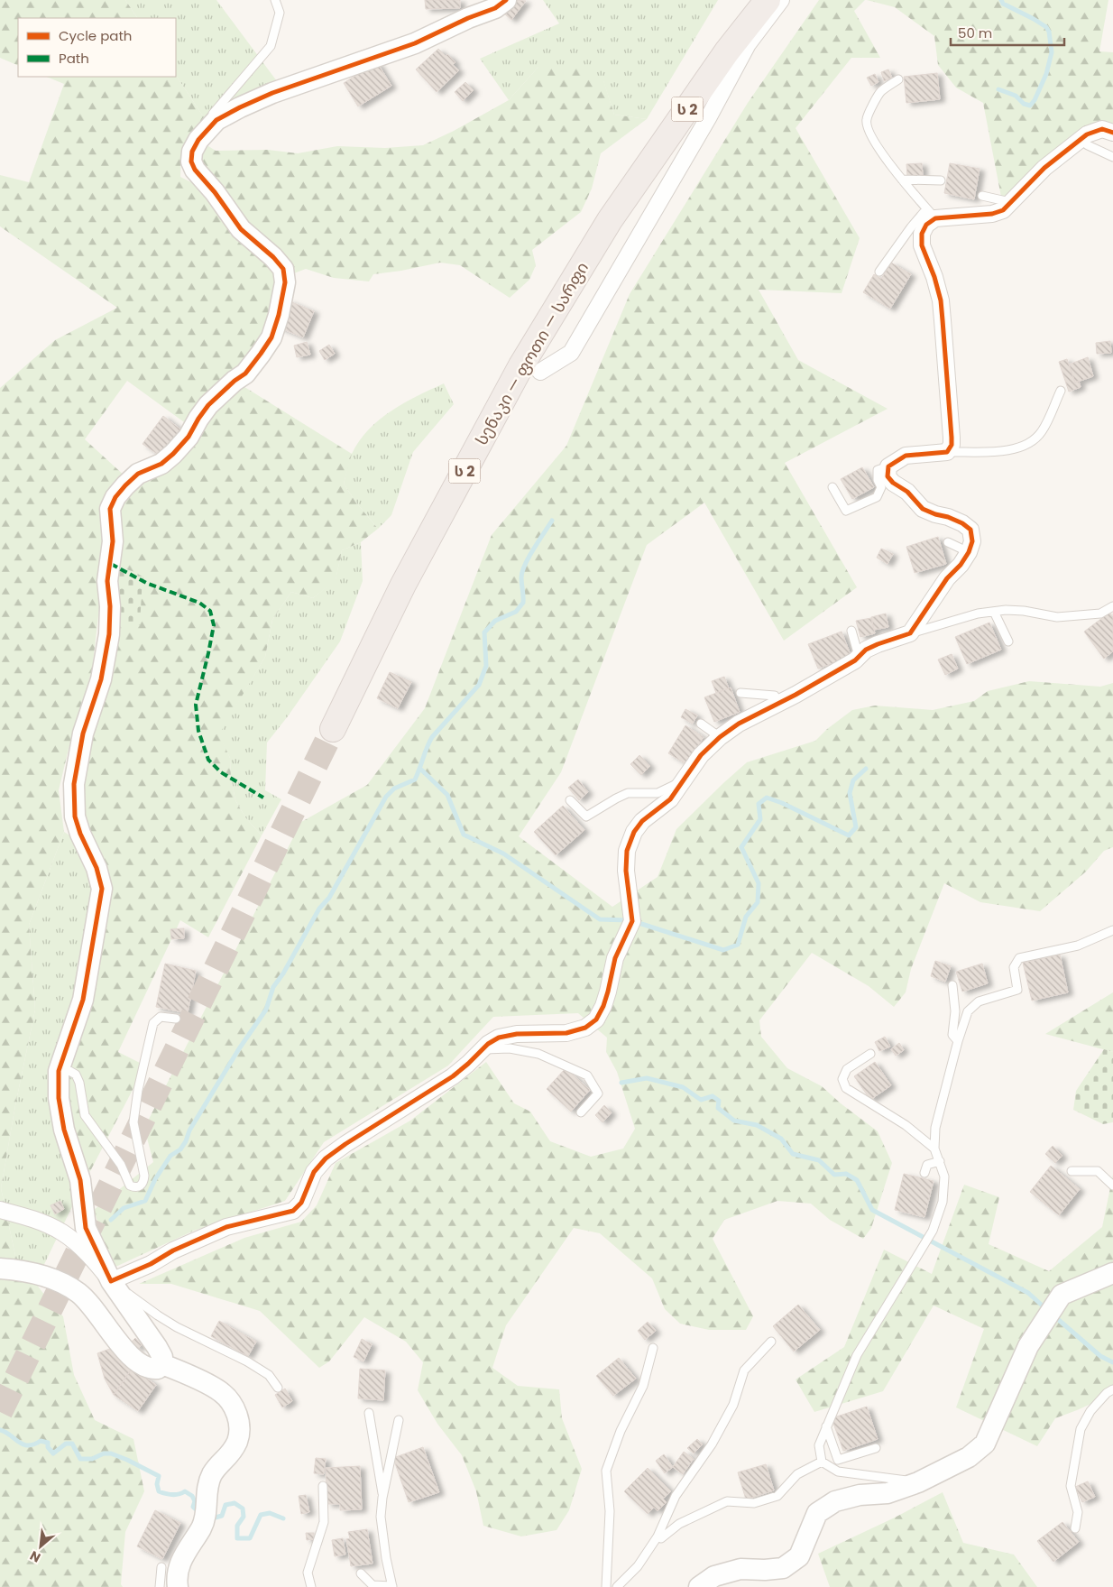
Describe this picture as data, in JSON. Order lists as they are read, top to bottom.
{
  "streets": {
    "highway": ["ს 2", "სენაკი — ფოთი — სარფი"]
  },
  "legend": ["Cycle path", "Path"],
  "scale_bar": "50 m",
  "north": "bottom left"
}
